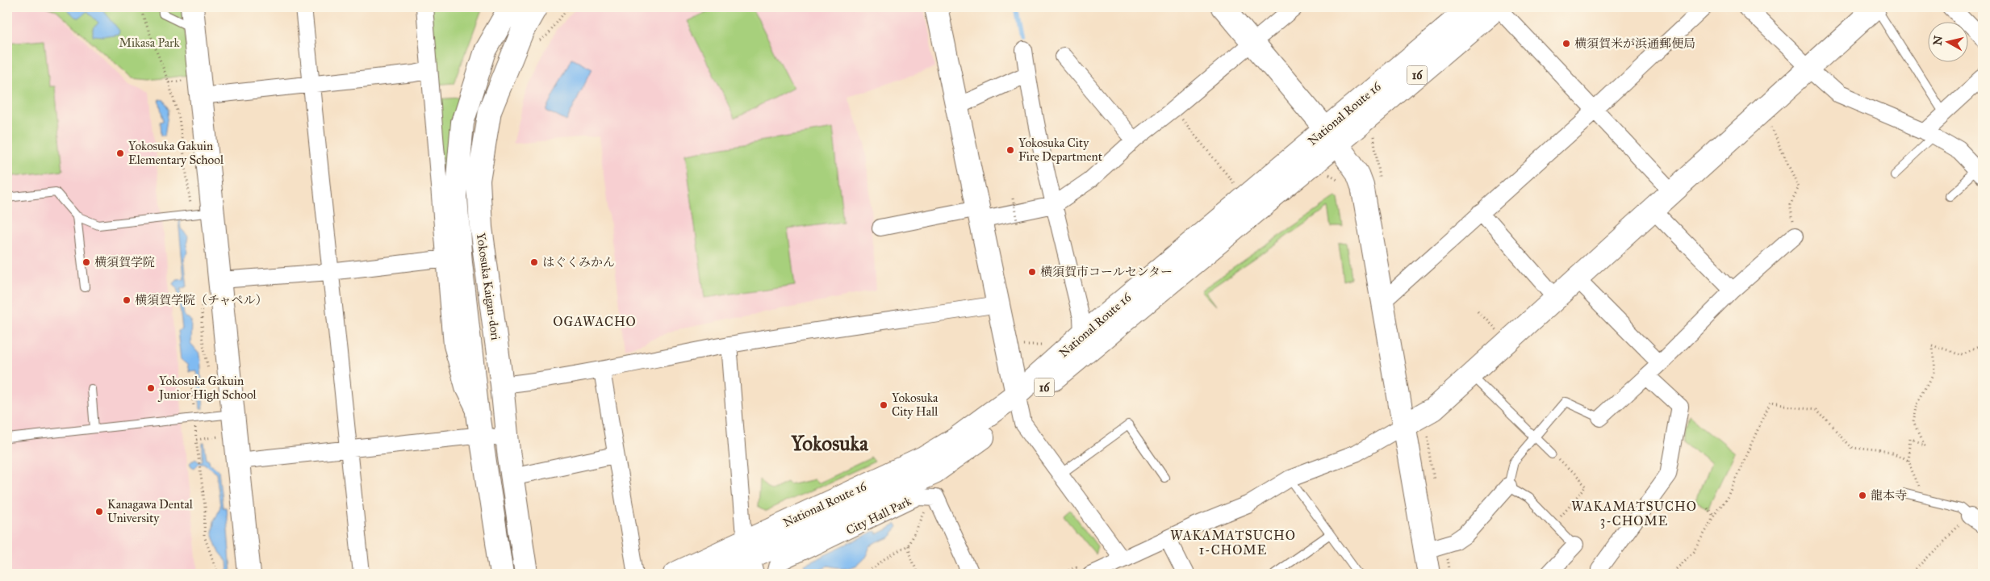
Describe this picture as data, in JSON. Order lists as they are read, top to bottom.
{
  "streets": {
    "main road": ["16", "National Route 16", "Yokosuka Kaigan-dori"],
    "street": ["City Hall Park"]
  },
  "districts": [
    "OGAWACHO",
    "Yokosuka",
    "WAKAMATSUCHO 3-CHOME",
    "WAKAMATSUCHO 1-CHOME"
  ],
  "parks": ["Mikasa Park"],
  "places": [
    "横須賀米が浜通郵便局",
    "Yokosuka City Fire Department",
    "Yokosuka Gakuin Elementary School",
    "横須賀学院",
    "はぐくみかん",
    "横須賀市コールセンター",
    "横須賀学院（チャペル）",
    "Yokosuka Gakuin Junior High School",
    "Yokosuka City Hall",
    "龍本寺",
    "Kanagawa Dental University"
  ],
  "north": "left"
}
